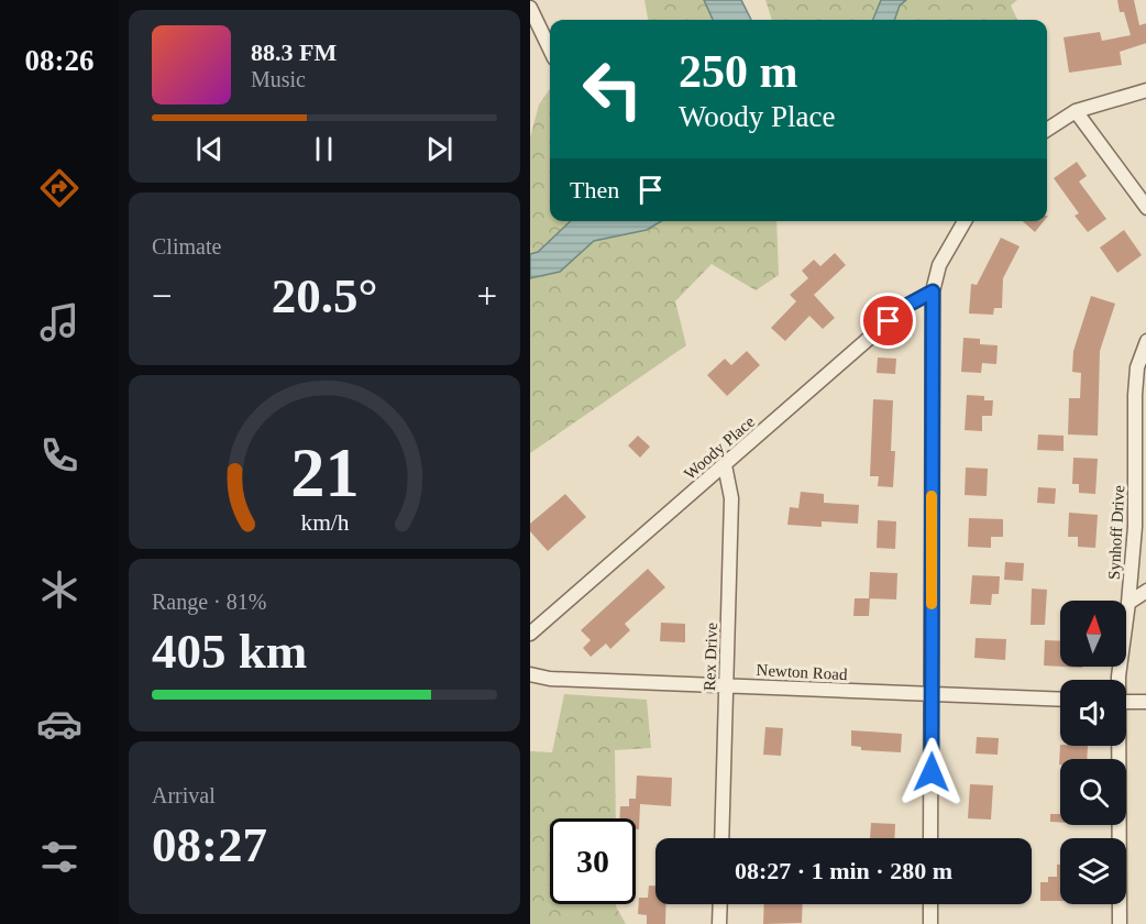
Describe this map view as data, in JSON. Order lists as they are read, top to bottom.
{
  "streets": {
    "street": [
      "Woody Place",
      "Synhoff Drive",
      "Rex Drive",
      "Newton Road"
    ]
  },
  "crossings": [
    ["Woody Place", "Rex Drive"],
    ["Rex Drive", "Newton Road"]
  ],
  "north": "top",
  "page": {
    "tabs": "08:26",
    "turn": ["250 m", "Woody Place"],
    "song": ["88.3 FM", "Music"],
    "then": "Then",
    "tile": [
      "Climate",
      ["Range · 81%", "405 km"],
      ["Arrival", "08:27"]
    ],
    "heat": ["−", "20.5°", "+"],
    "limit": "30",
    "trip": "08:27 · 1 min · 280 m",
    "gauge": ["21", "km/h"]
  }
}
